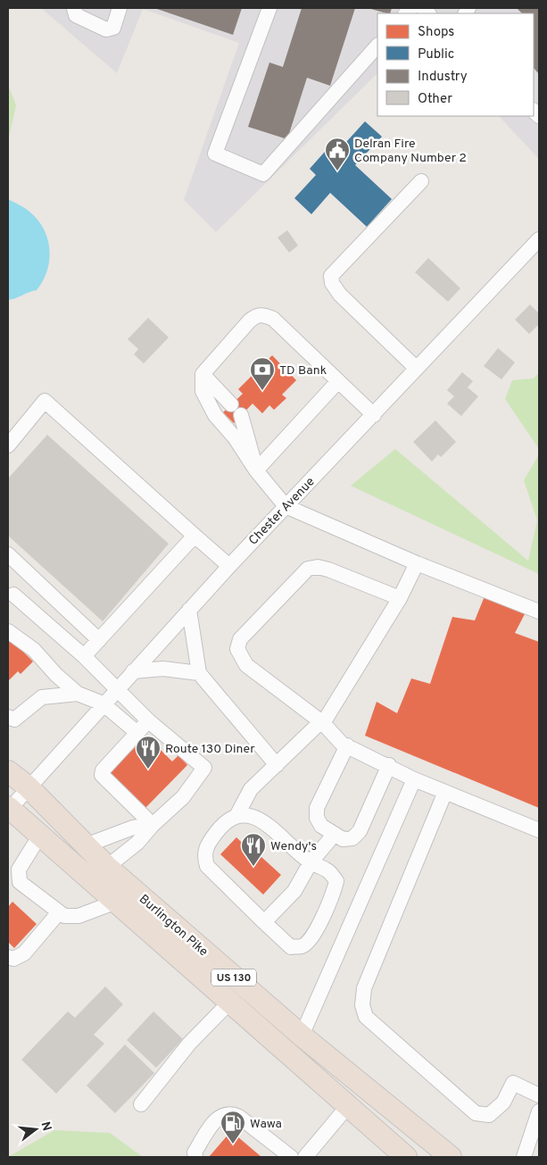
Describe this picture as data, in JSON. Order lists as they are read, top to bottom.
{
  "streets": {
    "highway": ["Burlington Pike", "US 130"],
    "street": ["Chester Avenue"]
  },
  "crossings": [
    ["Chester Avenue", "Burlington Pike"]
  ],
  "places": {
    "public building": ["Delran Fire Company Number 2"],
    "bank": ["TD Bank"],
    "restaurant": ["Route 130 Diner", "Wendy's"],
    "fuel station": ["Wawa"]
  },
  "legend": [
    "Shops",
    "Public",
    "Industry",
    "Other"
  ],
  "north": "right"
}
